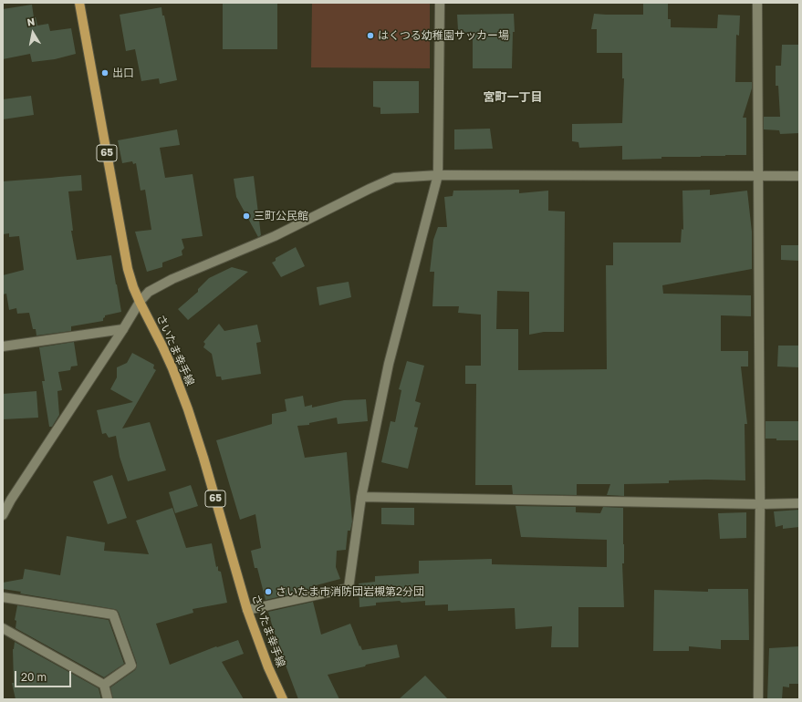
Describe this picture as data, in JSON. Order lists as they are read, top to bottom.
{
  "streets": {
    "main road": ["65", "さいたま幸手線"]
  },
  "districts": ["宮町一丁目"],
  "places": [
    "はくつる幼稚園サッカー場",
    "出口",
    "三町公民館",
    "さいたま市消防団岩槻第2分団"
  ],
  "scale_bar": "20 m",
  "north": "top"
}
